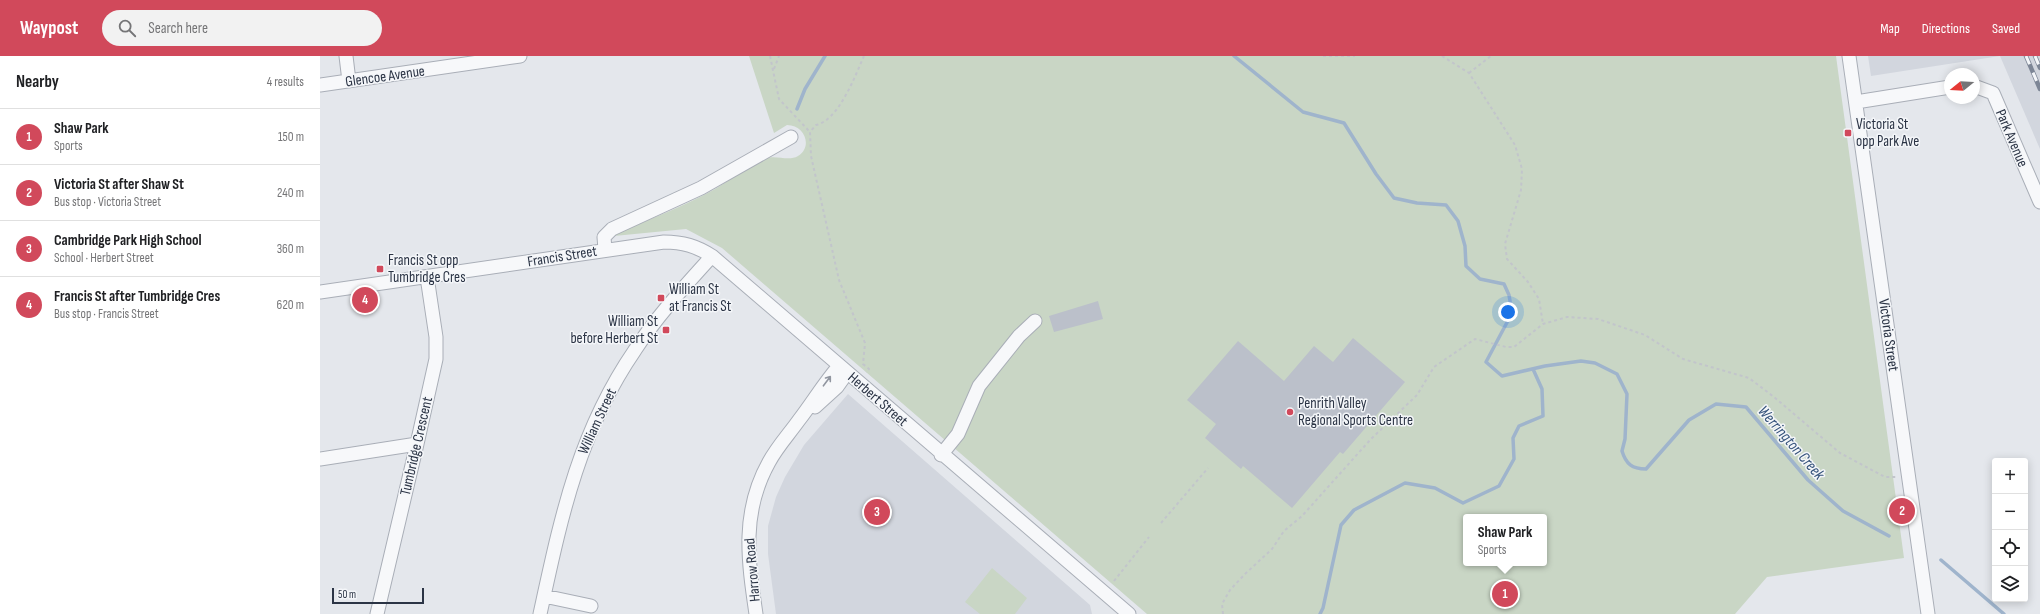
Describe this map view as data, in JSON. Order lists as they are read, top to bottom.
{
  "streets": {
    "street": [
      "Glencoe Avenue",
      "Park Avenue",
      "Francis Street",
      "Victoria Street",
      "Herbert Street",
      "William Street",
      "Tumbridge Crescent",
      "Harrow Road"
    ]
  },
  "crossings": [
    ["Francis Street", "Herbert Street"],
    ["Francis Street", "Tumbridge Crescent"],
    ["Herbert Street", "William Street"],
    ["Herbert Street", "Harrow Road"]
  ],
  "water": ["Werrington Creek"],
  "places": {
    "transit": [
      "Victoria St opp Park Ave",
      "Francis St opp Tumbridge Cres",
      "William St at Francis St",
      "William St before Herbert St"
    ],
    "other": ["Penrith Valley Regional Sports Centre"]
  },
  "scale_bar": "50 m",
  "north": "left",
  "page": {
    "header": "Waypost",
    "search": "Search here",
    "nav": ["Map", "Directions", "Saved"],
    "heading": ["Nearby", "4 results"],
    "list": [
      {
        "mark": "1",
        "name": "Shaw Park",
        "note": "Sports",
        "value": "150 m"
      },
      {
        "mark": "2",
        "name": "Victoria St after Shaw St",
        "note": "Bus stop · Victoria Street",
        "value": "240 m"
      },
      {
        "mark": "3",
        "name": "Cambridge Park High School",
        "note": "School · Herbert Street",
        "value": "360 m"
      },
      {
        "mark": "4",
        "name": "Francis St after Tumbridge Cres",
        "note": "Bus stop · Francis Street",
        "value": "620 m"
      }
    ],
    "pins": [
      "4",
      "2",
      "3",
      "1"
    ],
    "map_buttons": ["+", "−"],
    "popup": ["Shaw Park", "Sports"],
    "scale": "50 m"
  }
}
